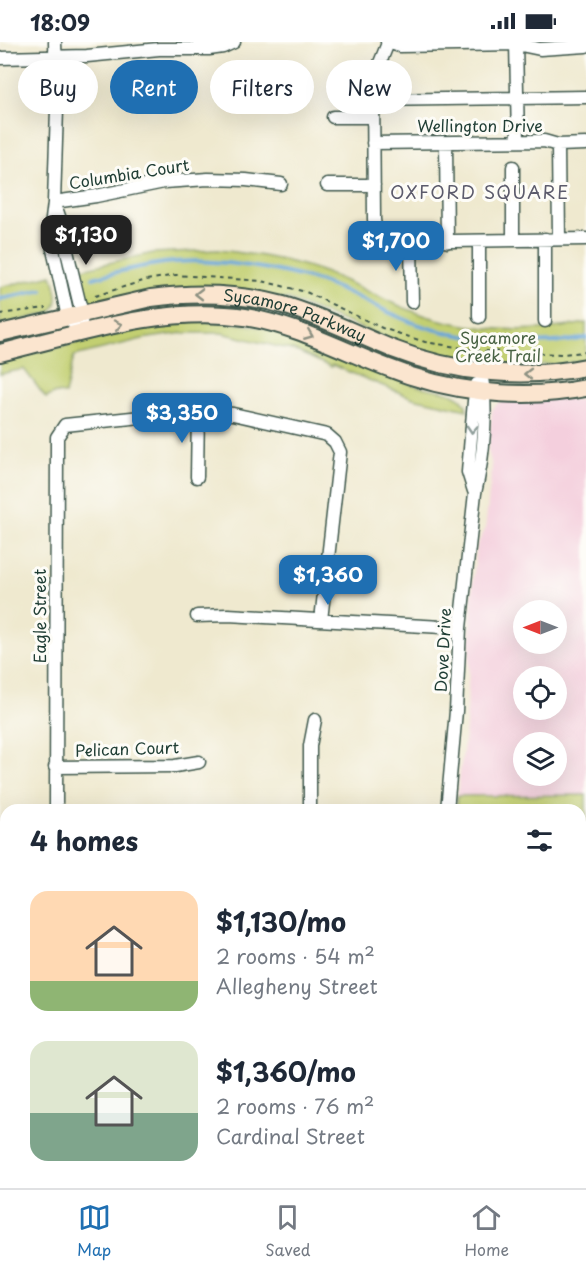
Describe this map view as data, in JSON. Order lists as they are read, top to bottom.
{
  "streets": {
    "main road": ["Sycamore Parkway"],
    "street": [
      "Wellington Drive",
      "Columbia Court",
      "Eagle Street",
      "Dove Drive",
      "Pelican Court"
    ]
  },
  "crossings": [
    ["Sycamore Parkway", "Dove Drive"],
    ["Eagle Street", "Pelican Court"]
  ],
  "districts": ["OXFORD SQUARE"],
  "parks": ["Sycamore Creek Trail"],
  "north": "left",
  "page": {
    "status": "18:09",
    "chip": [
      "Buy",
      "Rent",
      "Filters",
      "New"
    ],
    "price": [
      "$1,130",
      "$1,700",
      "$3,350",
      "$1,360"
    ],
    "heading": "4 homes",
    "list": [
      {
        "name": "$1,130/mo",
        "note": "2 rooms · 54 m² · Allegheny Street"
      },
      {
        "name": "$1,360/mo",
        "note": "2 rooms · 76 m² · Cardinal Street"
      }
    ],
    "tabs": ["Map", "Saved", "Home"]
  }
}
